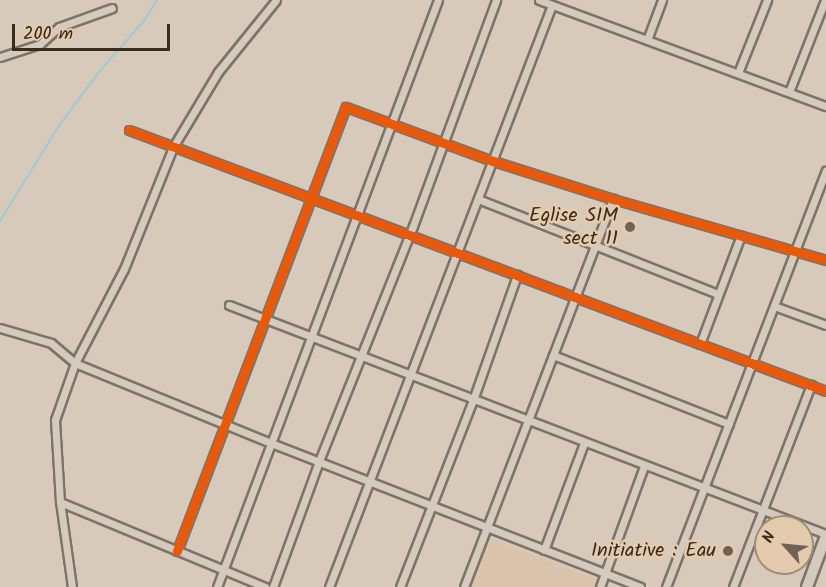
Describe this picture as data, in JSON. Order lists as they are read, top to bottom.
{
  "places": ["Eglise SIM sect 11", "Initiative : Eau"],
  "scale_bar": "200 m",
  "north": "top left"
}
